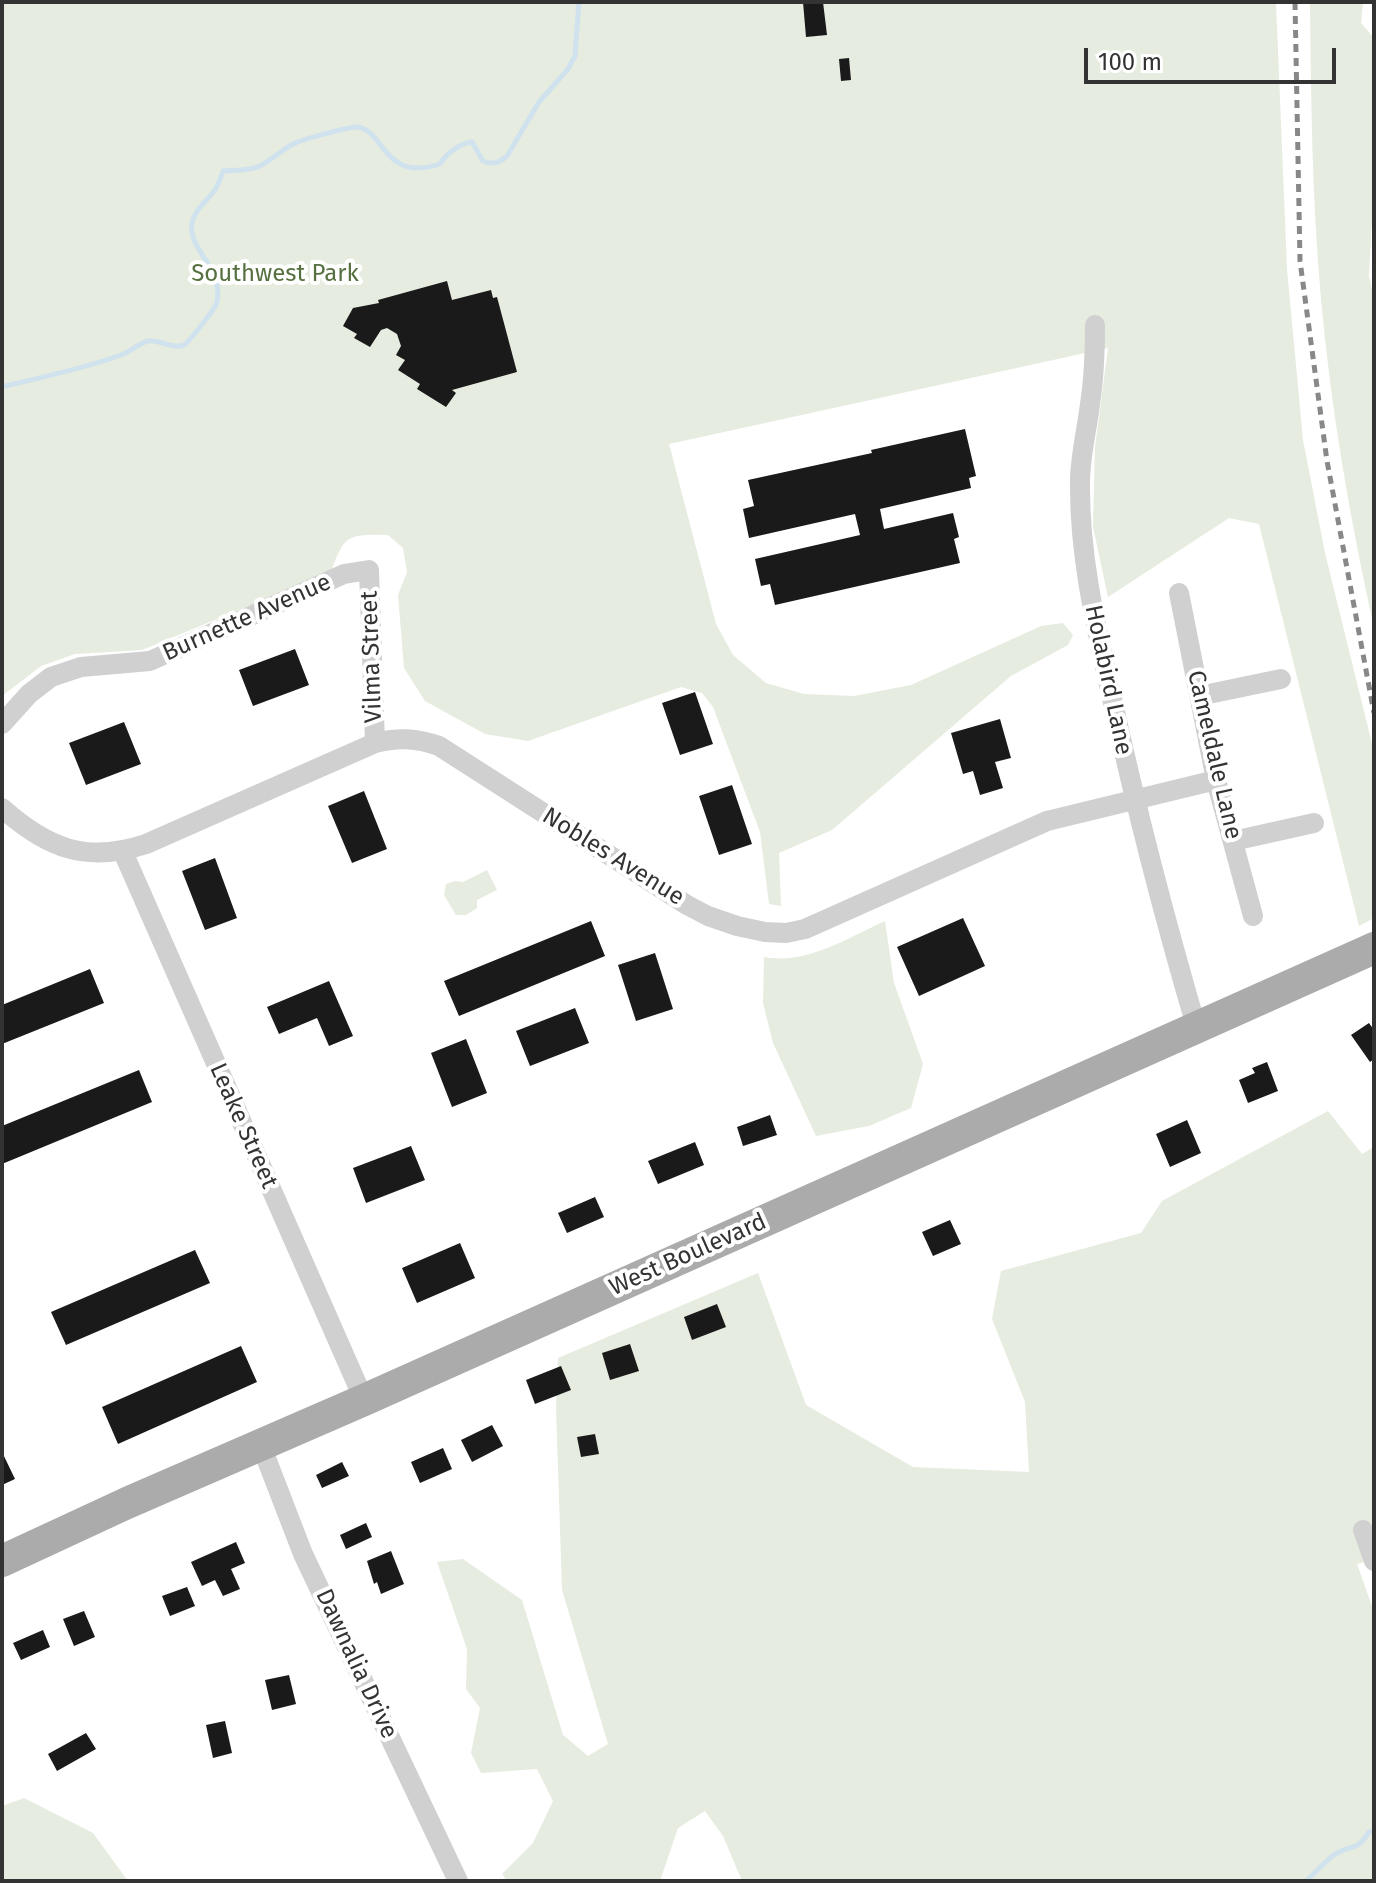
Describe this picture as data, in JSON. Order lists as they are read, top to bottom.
{
  "streets": {
    "main road": ["West Boulevard"],
    "street": [
      "Burnette Avenue",
      "Vilma Street",
      "Holabird Lane",
      "Cameldale Lane",
      "Nobles Avenue",
      "Leake Street",
      "Dawnalia Drive"
    ]
  },
  "crossings": [
    ["Burnette Avenue", "Vilma Street"],
    ["Vilma Street", "Nobles Avenue"],
    ["Holabird Lane", "Nobles Avenue"],
    ["Holabird Lane", "West Boulevard"],
    ["Cameldale Lane", "Nobles Avenue"],
    ["Nobles Avenue", "Leake Street"],
    ["Leake Street", "West Boulevard"],
    ["West Boulevard", "Dawnalia Drive"]
  ],
  "parks": ["Southwest Park"],
  "scale_bar": "100 m"
}
